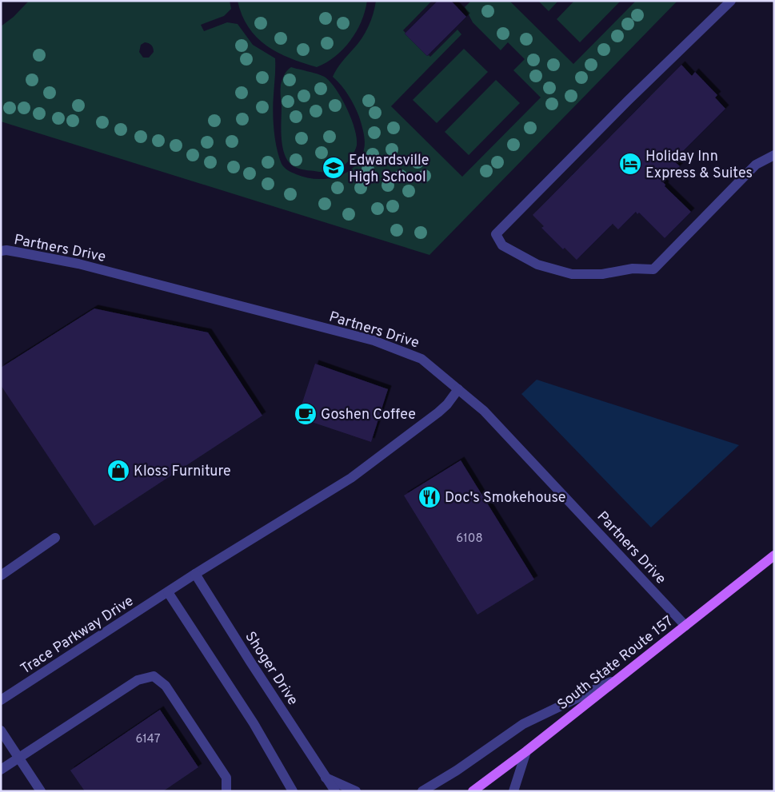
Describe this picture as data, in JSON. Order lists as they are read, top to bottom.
{
  "streets": {
    "main road": ["South State Route 157"],
    "street": ["Partners Drive", "Trace Parkway Drive", "Shoger Drive"]
  },
  "crossings": [
    ["Partners Drive", "Trace Parkway Drive"],
    ["Partners Drive", "South State Route 157"],
    ["Trace Parkway Drive", "Shoger Drive"]
  ],
  "places": {
    "hotel": ["Holiday Inn Express & Suites"],
    "school or university": ["Edwardsville High School"],
    "cafe": ["Goshen Coffee"],
    "shop": ["Kloss Furniture"],
    "restaurant": ["Doc's Smokehouse"]
  },
  "house_numbers": ["6108", "6147"]
}
